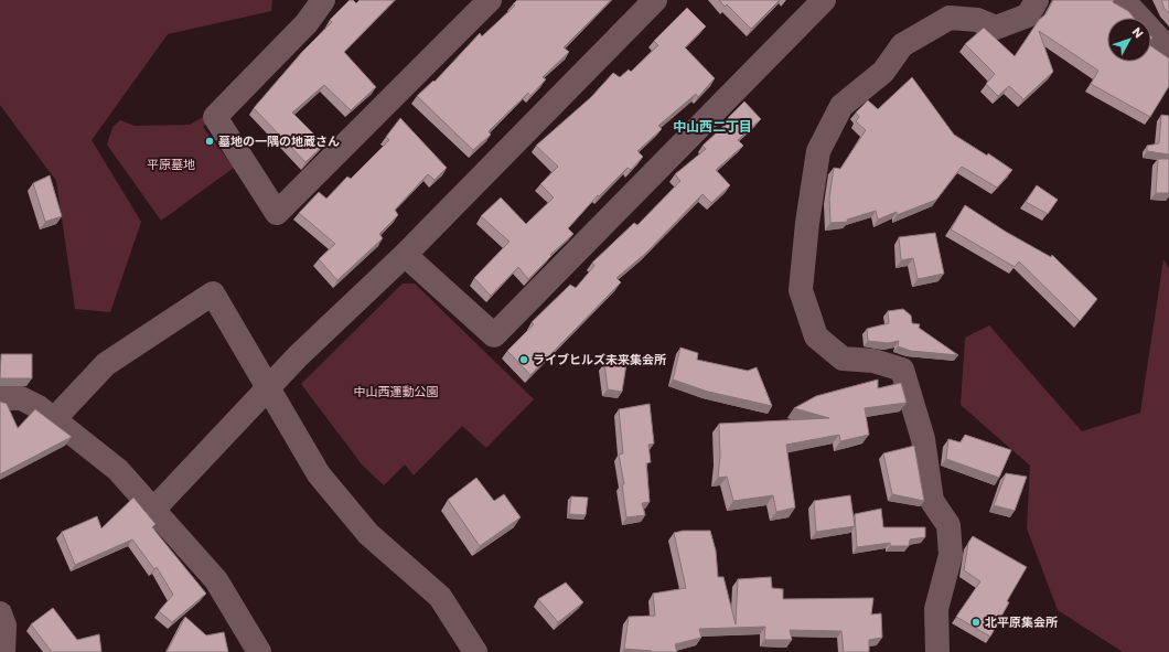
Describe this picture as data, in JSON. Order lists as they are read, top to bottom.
{
  "districts": ["中山西二丁目"],
  "parks": ["平原墓地", "中山西運動公園"],
  "places": ["墓地の一隅の地蔵さん", "ライブヒルズ未来集会所", "北平原集会所"],
  "north": "top right"
}
